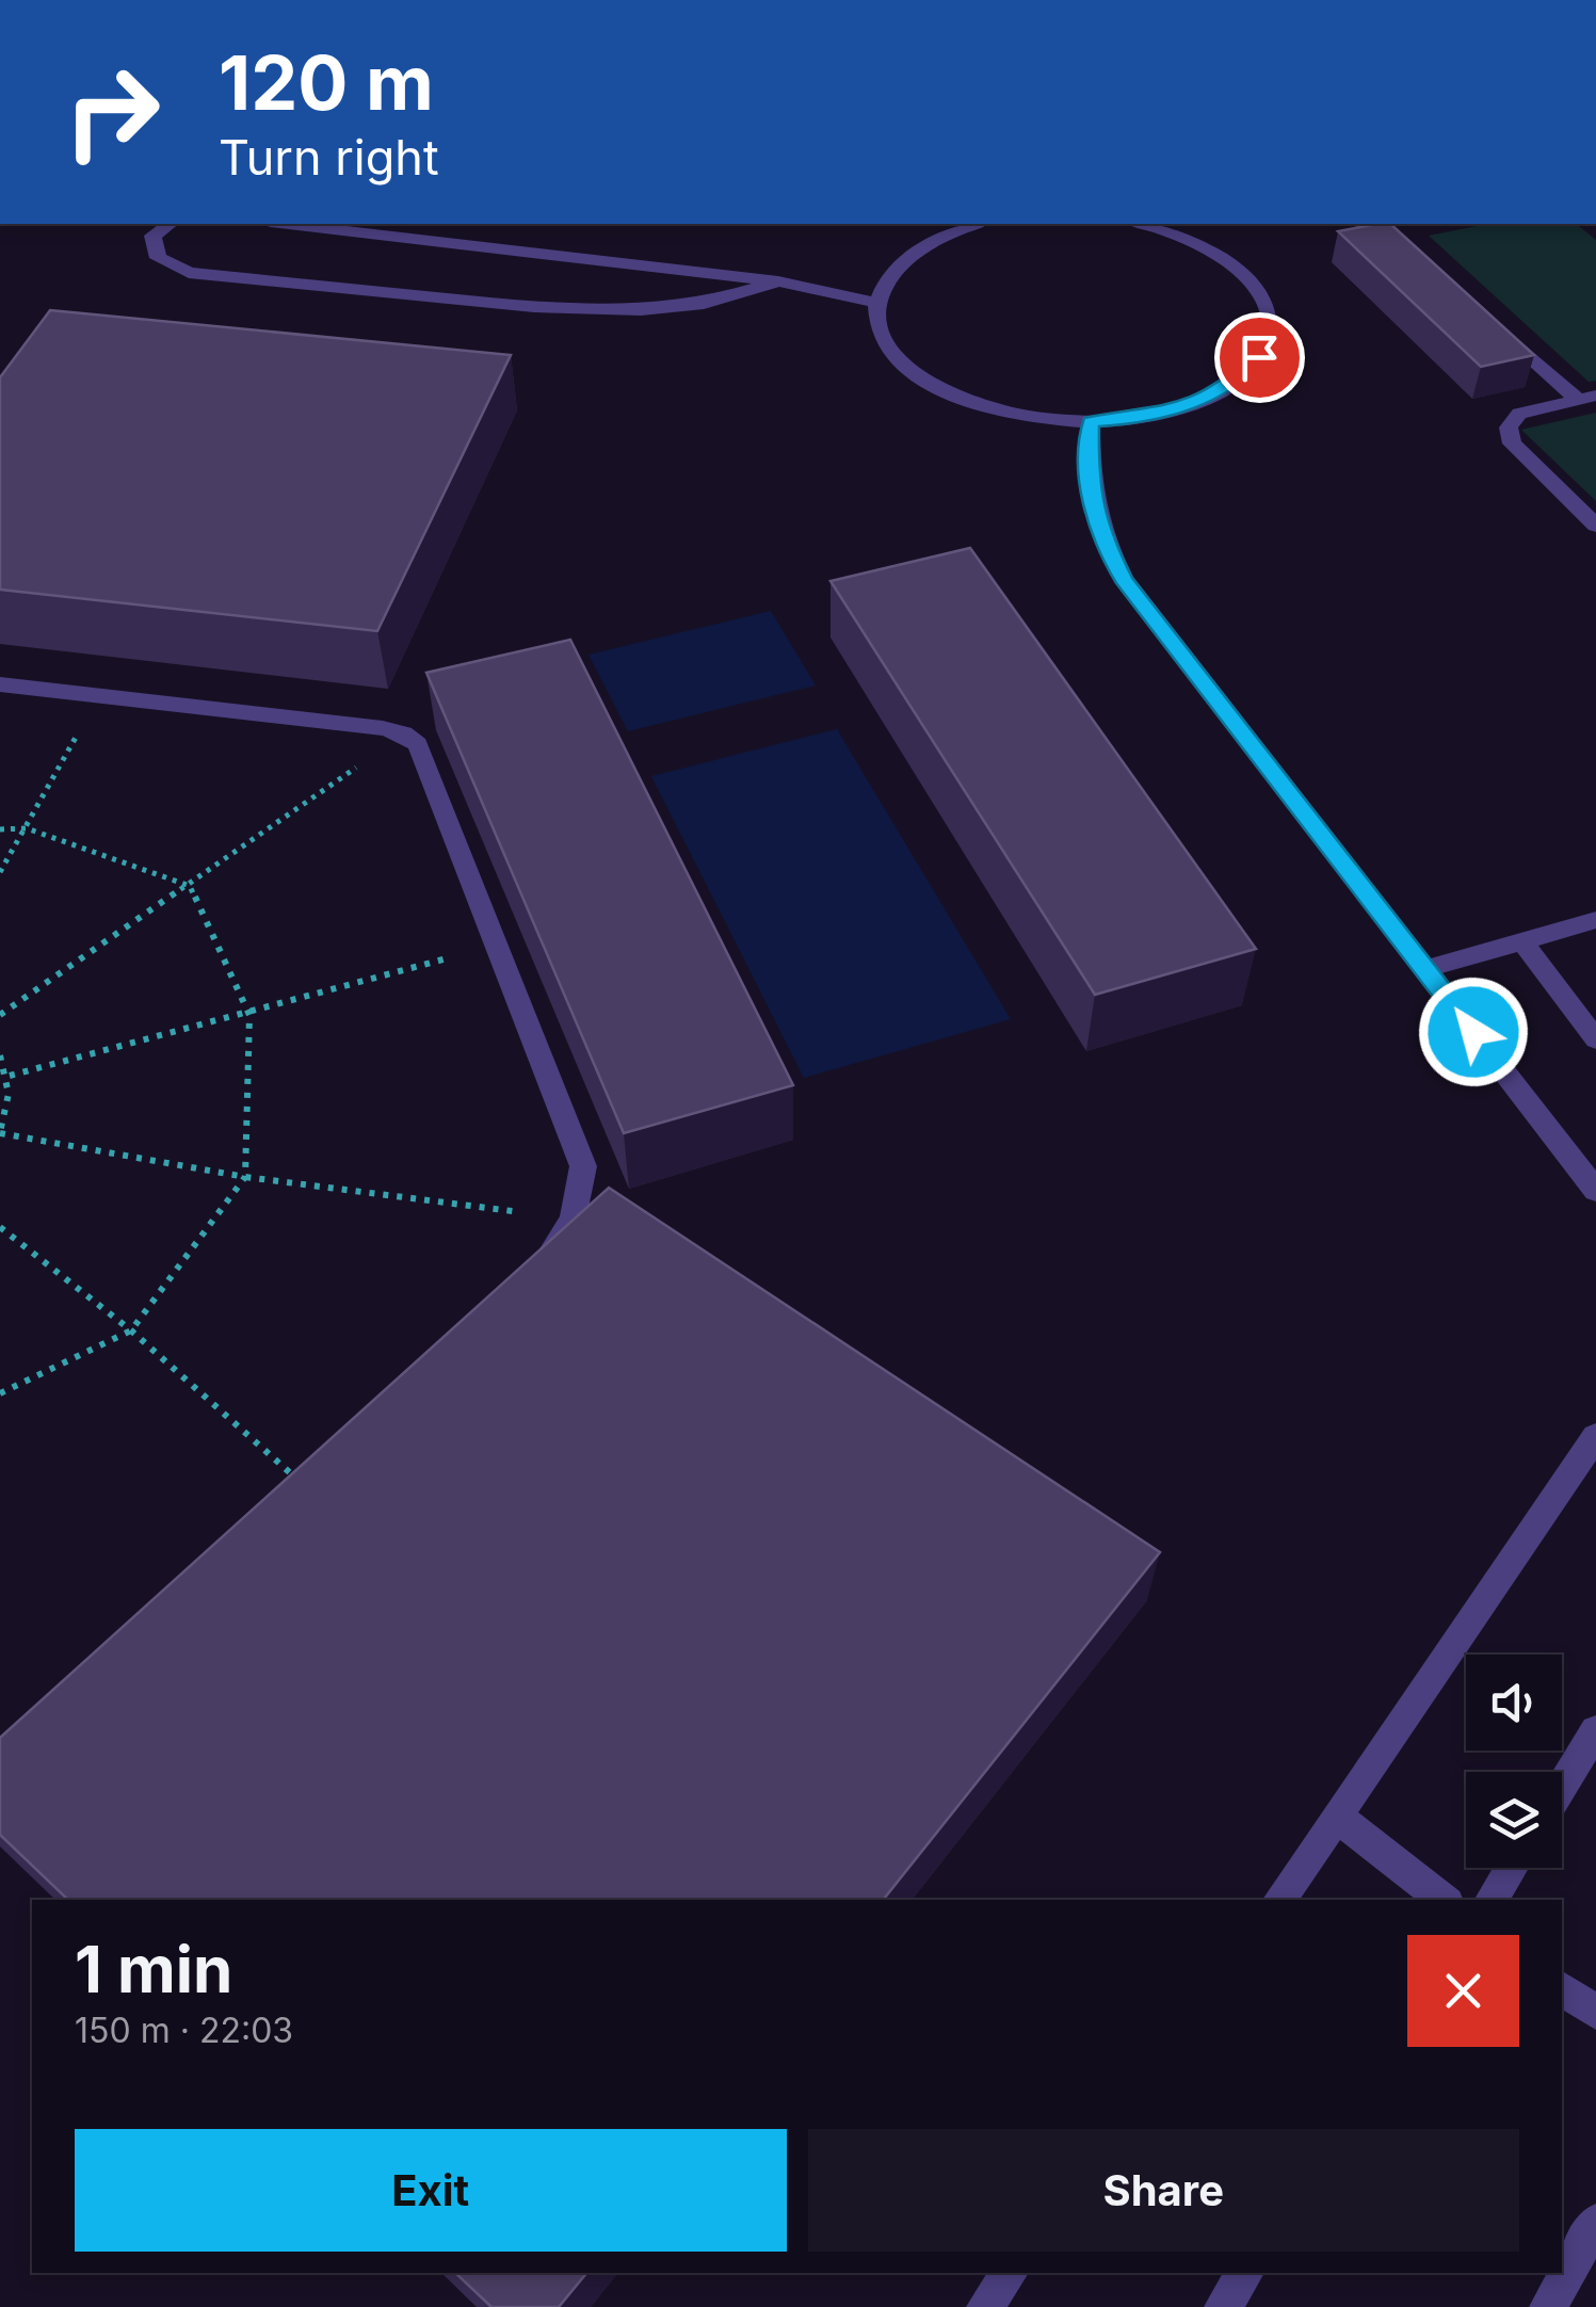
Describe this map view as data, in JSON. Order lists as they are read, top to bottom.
{
  "page": {
    "turn": ["120 m", "Turn right"],
    "heading": ["1 min", "150 m · 22:03"],
    "buttons": ["Exit", "Share"]
  }
}
